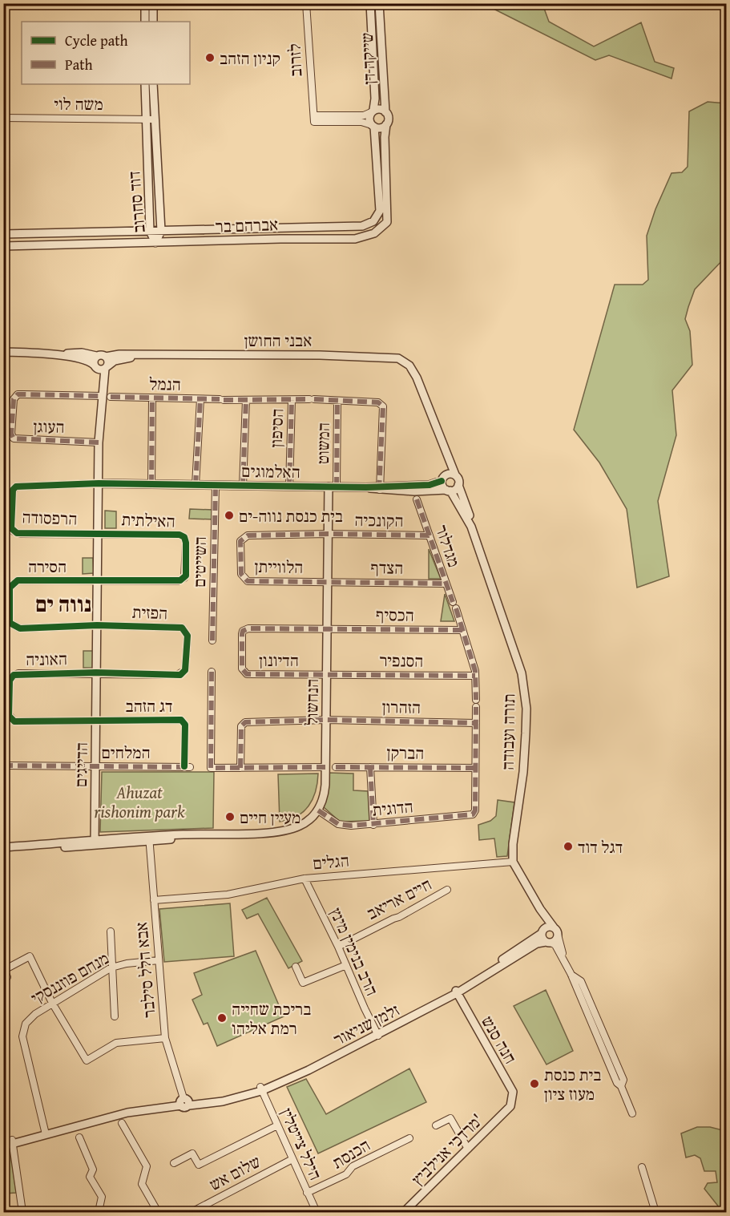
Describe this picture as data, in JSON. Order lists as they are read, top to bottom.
{
  "streets": {
    "street": [
      "שייקה דן",
      "לזרוב",
      "משה לוי",
      "דוד סחרוב",
      "אברהם בר",
      "אבני החושן",
      "הנמל",
      "העוגן",
      "הסיפון",
      "המשוט",
      "האלמוגים",
      "הרפסודה",
      "האילתית",
      "הקונכיה",
      "מגדלור",
      "השייטים",
      "הסירה",
      "הלווייתן",
      "הצדף",
      "הפזית",
      "הכסיף",
      "האוניה",
      "הדיונון",
      "הסנפיר",
      "הנחשול",
      "דג הזהב",
      "הזהרון",
      "תורה ועבודה",
      "המלחים",
      "הברקן",
      "הדייגים",
      "הדוגית",
      "הגלים",
      "חיים אריאב",
      "הרב בנימין מינץ",
      "אבא הלל סילבר",
      "מנחם פוזננסקי",
      "זלמן שניאור",
      "חנה סנש",
      "הילל צייטלין",
      "מרדכי אנילביץ'",
      "הכנסת",
      "שלום אש"
    ]
  },
  "crossings": [
    ["שייקה דן", "אברהם בר"],
    ["משה לוי", "דוד סחרוב"],
    ["דוד סחרוב", "אברהם בר"],
    ["אבני החושן", "הדייגים"],
    ["הנמל", "הסיפון"],
    ["הנמל", "המשוט"],
    ["הנמל", "האלמוגים"],
    ["העוגן", "הדייגים"],
    ["הסיפון", "האלמוגים"],
    ["המשוט", "האלמוגים"],
    ["המשוט", "הנחשול"],
    ["האלמוגים", "הרפסודה"],
    ["האלמוגים", "השייטים"],
    ["האלמוגים", "הנחשול"],
    ["האלמוגים", "תורה ועבודה"],
    ["האלמוגים", "הדייגים"],
    ["הרפסודה", "האילתית"],
    ["הרפסודה", "הדייגים"],
    ["האילתית", "הסירה"],
    ["האילתית", "הדייגים"],
    ["הקונכיה", "מגדלור"],
    ["הקונכיה", "הלווייתן"],
    ["הקונכיה", "הנחשול"],
    ["מגדלור", "הצדף"],
    ["הסירה", "הפזית"],
    ["הסירה", "הדייגים"],
    ["הלווייתן", "הצדף"],
    ["הלווייתן", "הנחשול"],
    ["הצדף", "הנחשול"],
    ["הפזית", "האוניה"],
    ["הפזית", "הדייגים"],
    ["הכסיף", "הדיונון"],
    ["הכסיף", "הנחשול"],
    ["האוניה", "דג הזהב"],
    ["האוניה", "הדייגים"],
    ["הדיונון", "הסנפיר"],
    ["הדיונון", "הנחשול"],
    ["הסנפיר", "הנחשול"],
    ["הנחשול", "הזהרון"],
    ["הנחשול", "הדוגית"],
    ["דג הזהב", "המלחים"],
    ["דג הזהב", "הדייגים"],
    ["תורה ועבודה", "הגלים"],
    ["המלחים", "הדייגים"],
    ["הברקן", "הדוגית"],
    ["הגלים", "הרב בנימין מינץ"],
    ["הגלים", "אבא הלל סילבר"],
    ["חיים אריאב", "הרב בנימין מינץ"],
    ["הרב בנימין מינץ", "זלמן שניאור"],
    ["אבא הלל סילבר", "מנחם פוזננסקי"],
    ["אבא הלל סילבר", "זלמן שניאור"],
    ["מנחם פוזננסקי", "זלמן שניאור"],
    ["זלמן שניאור", "חנה סנש"],
    ["זלמן שניאור", "הילל צייטלין"],
    ["חנה סנש", "מרדכי אנילביץ'"],
    ["הילל צייטלין", "הכנסת"],
    ["הילל צייטלין", "שלום אש"]
  ],
  "districts": ["נווה ים"],
  "parks": ["Ahuzat rishonim park"],
  "places": [
    "קניון הזהב",
    "בית כנסת נווה-ים",
    "מעיין חיים",
    "דגל דוד",
    "בריכת שחייה רמת אליהו",
    "בית כנסת מעוז ציון"
  ],
  "legend": ["Cycle path", "Path"]
}
